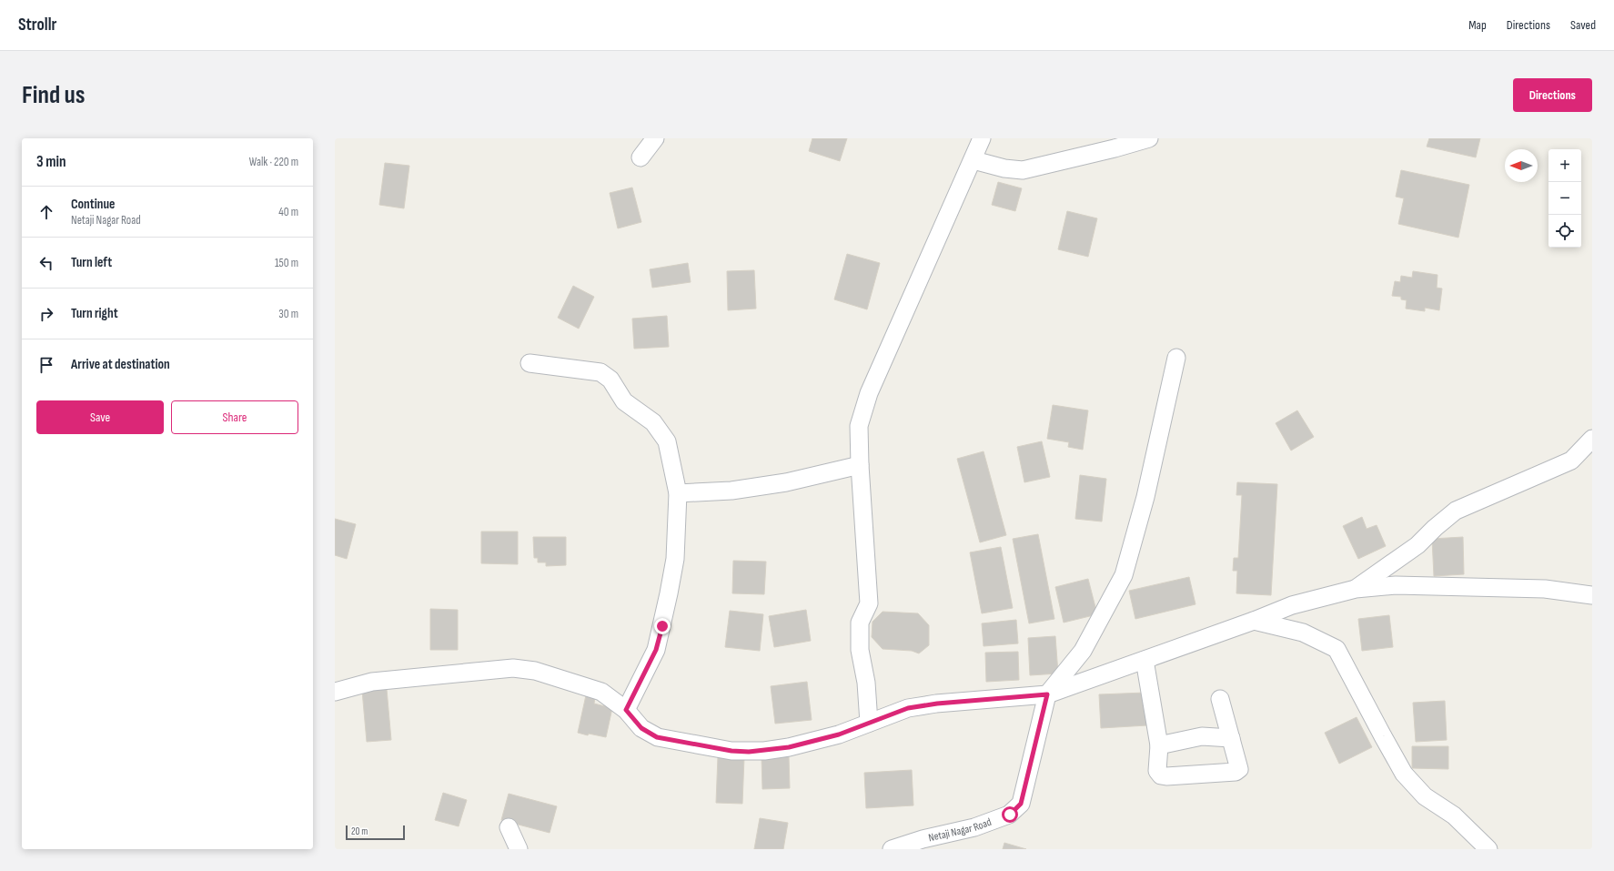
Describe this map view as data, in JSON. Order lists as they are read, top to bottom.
{
  "streets": {
    "street": ["Netaji Nagar Road"]
  },
  "scale_bar": "20 m",
  "north": "left",
  "page": {
    "header": "Strollr",
    "nav": ["Map", "Directions", "Saved"],
    "buttons": [
      "Directions",
      ["Save", "Share"]
    ],
    "title": "Find us",
    "heading": ["3 min", "Walk · 220 m"],
    "map_buttons": ["+", "−"],
    "list": [
      ["Continue", "Netaji Nagar Road", "40 m"],
      ["Turn left", "150 m"],
      ["Turn right", "30 m"],
      "Arrive at destination"
    ],
    "scale": "20 m"
  }
}
